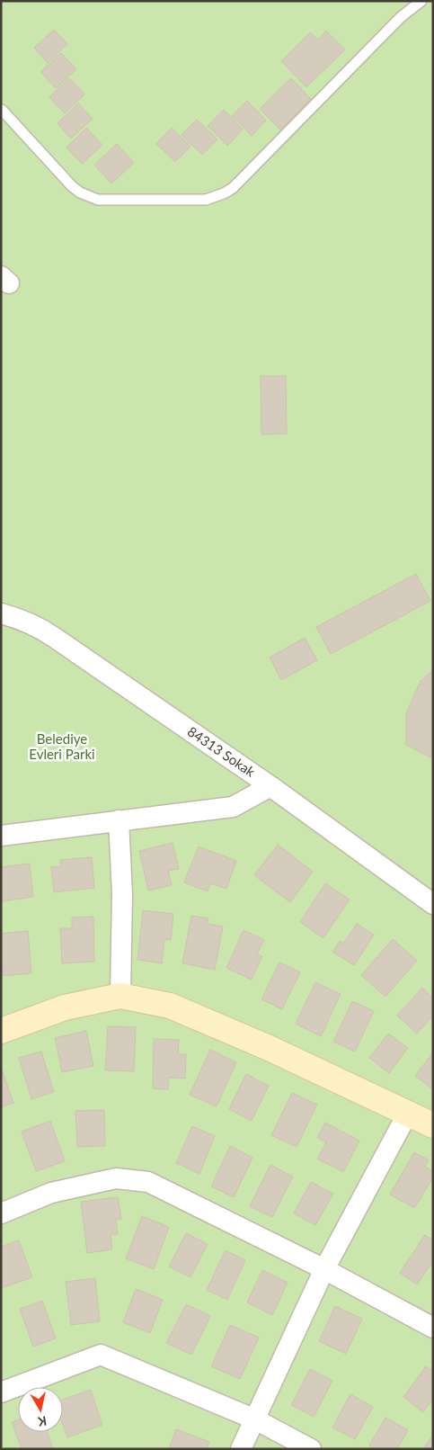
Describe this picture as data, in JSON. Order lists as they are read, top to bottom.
{
  "streets": {
    "street": ["84313 Sokak"]
  },
  "parks": ["Belediye Evleri Parki"],
  "north": "bottom"
}
